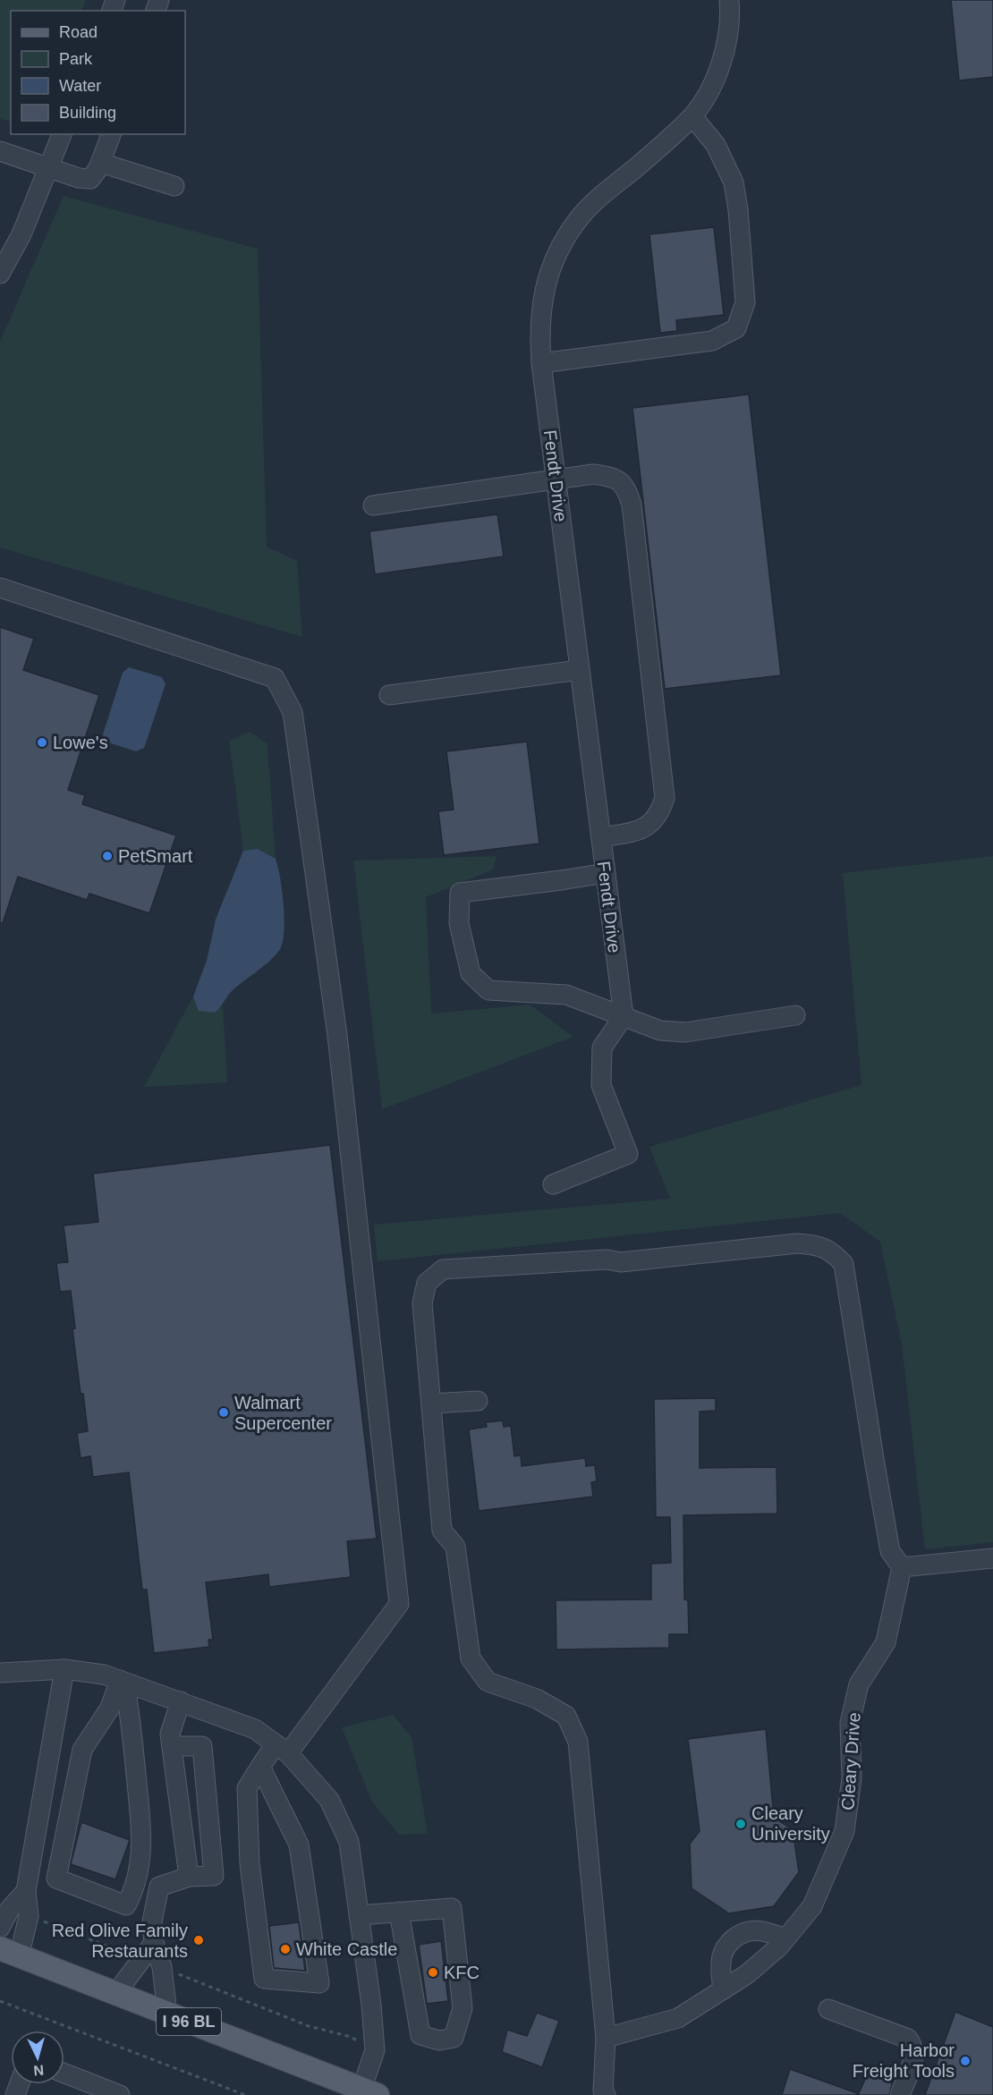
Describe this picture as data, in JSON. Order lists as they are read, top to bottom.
{
  "streets": {
    "main road": ["I 96 BL"],
    "street": ["Fendt Drive", "Cleary Drive"]
  },
  "places": [
    "Lowe's",
    "PetSmart",
    "Walmart Supercenter",
    "Cleary University",
    "Red Olive Family Restaurants",
    "White Castle",
    "KFC",
    "Harbor Freight Tools"
  ],
  "legend": [
    "Road",
    "Park",
    "Water",
    "Building"
  ],
  "north": "bottom"
}
